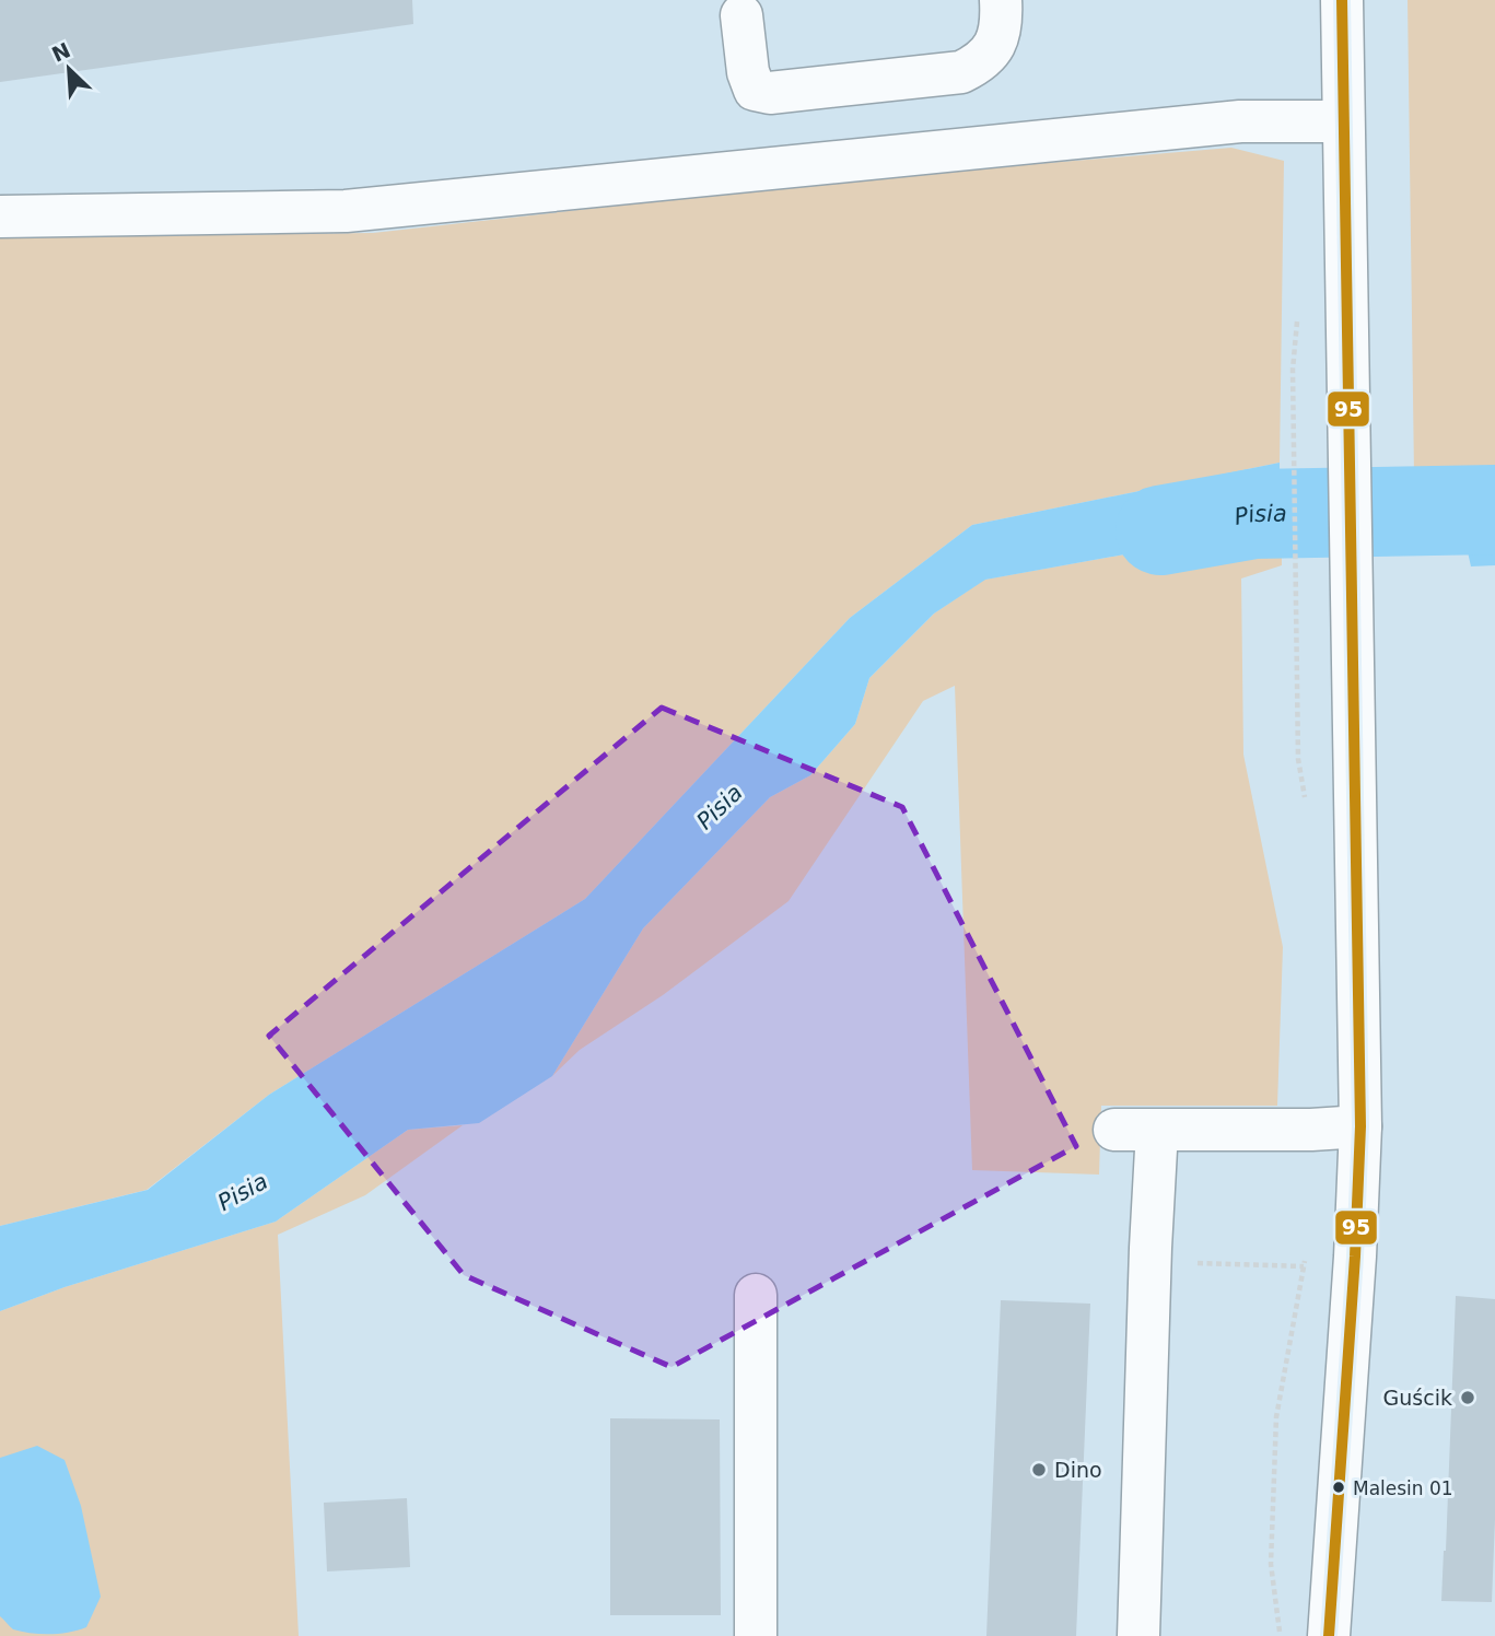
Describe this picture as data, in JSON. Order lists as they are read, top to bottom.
{
  "water": ["Pisia"],
  "places": ["Guścik", "Dino", "Malesin 01"],
  "lines": ["transit line 95"],
  "north": "top left"
}
